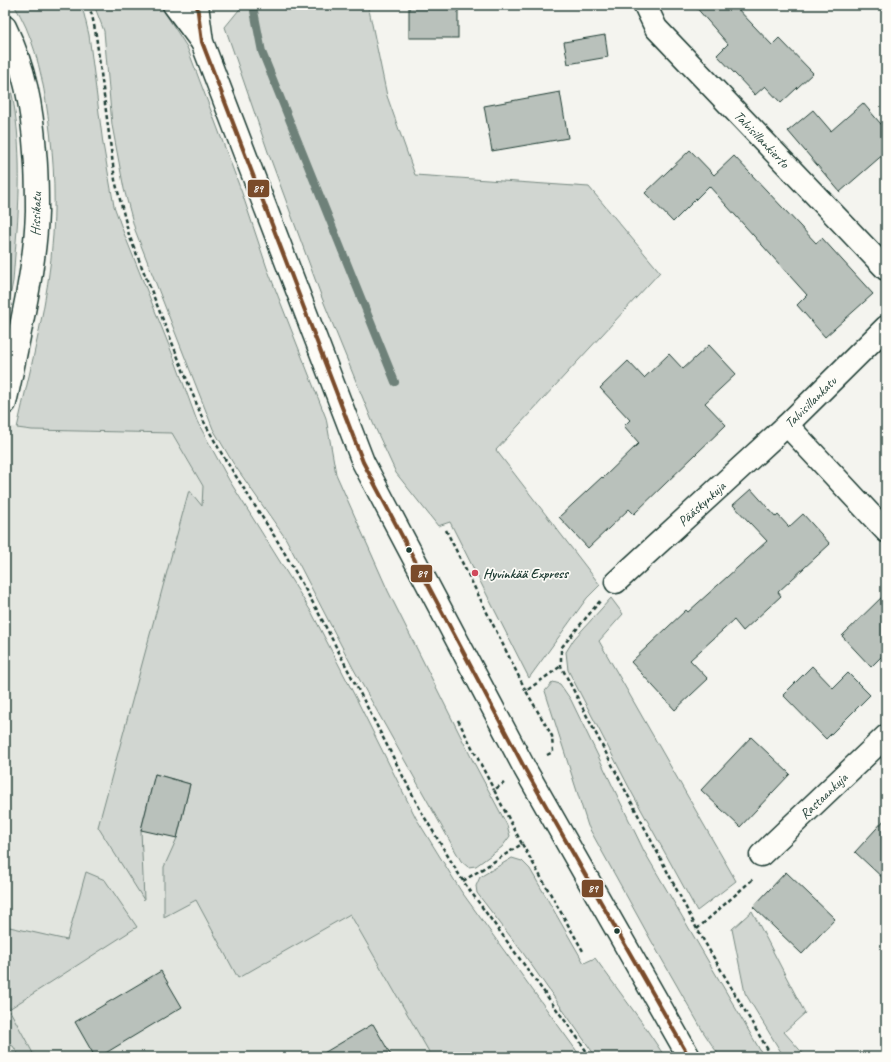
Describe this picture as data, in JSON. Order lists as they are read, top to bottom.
{
  "streets": {
    "street": [
      "Talvisillankierto",
      "Hissikatu",
      "Talvisillankatu",
      "Pääskynkuja",
      "Rastaankuja"
    ]
  },
  "crossings": [
    ["Talvisillankatu", "Pääskynkuja"]
  ],
  "places": ["Hyvinkää Express"],
  "lines": ["transit line 89"]
}
